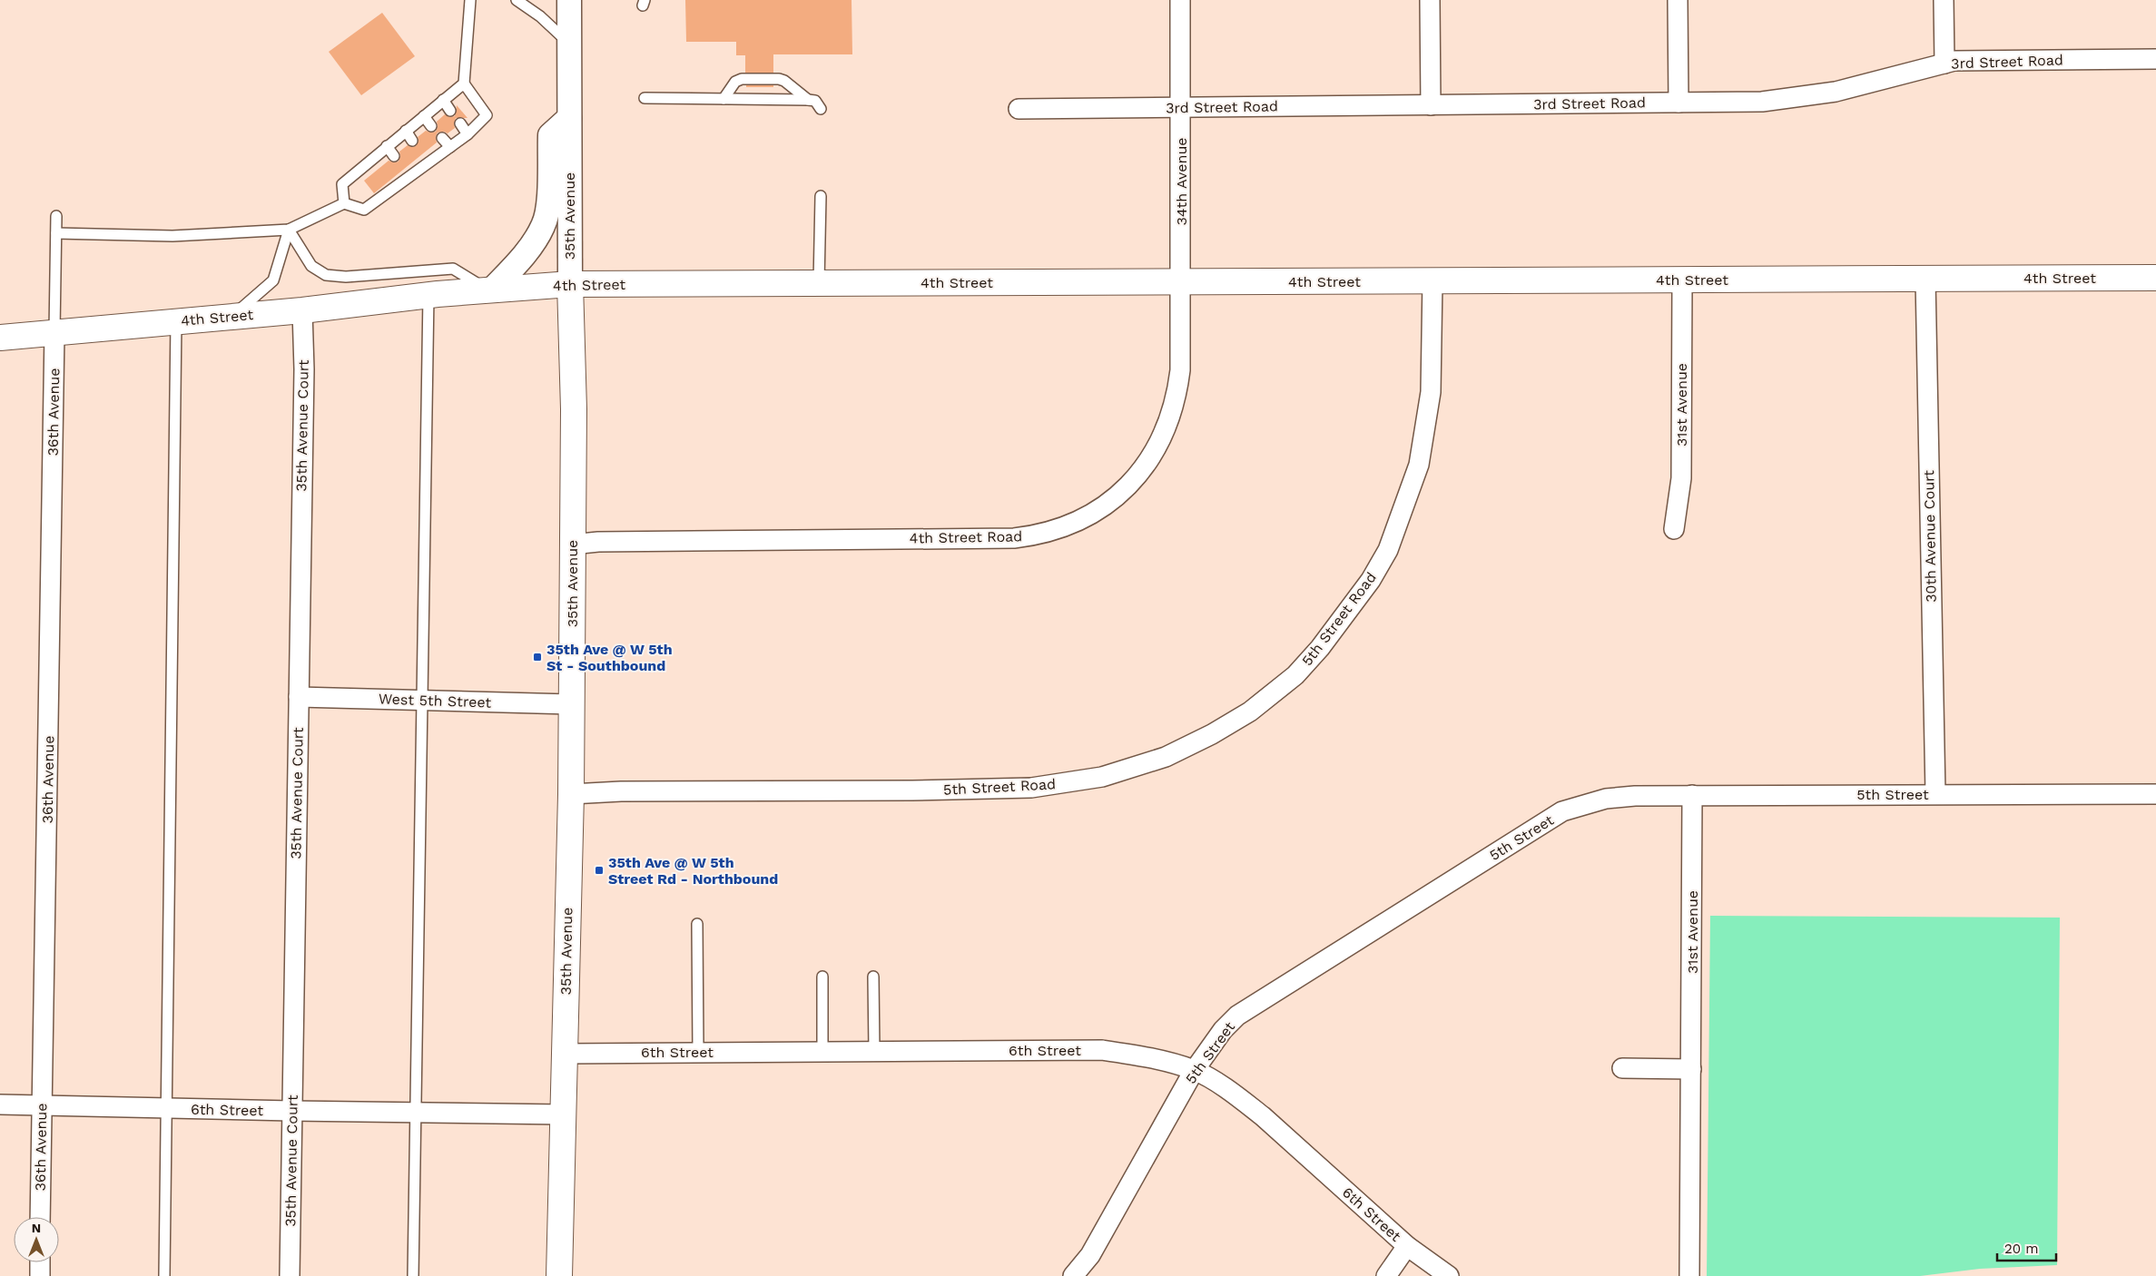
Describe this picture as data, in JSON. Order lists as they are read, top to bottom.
{
  "streets": {
    "main road": ["35th Avenue", "4th Street"],
    "street": [
      "3rd Street Road",
      "34th Avenue",
      "31st Avenue",
      "36th Avenue",
      "35th Avenue Court",
      "30th Avenue Court",
      "4th Street Road",
      "5th Street Road",
      "West 5th Street",
      "5th Street",
      "6th Street"
    ]
  },
  "crossings": [
    ["3rd Street Road", "34th Avenue"],
    ["34th Avenue", "4th Street"],
    ["34th Avenue", "4th Street Road"],
    ["35th Avenue", "4th Street"],
    ["35th Avenue", "4th Street Road"],
    ["35th Avenue", "5th Street Road"],
    ["35th Avenue", "West 5th Street"],
    ["35th Avenue", "6th Street"],
    ["4th Street", "31st Avenue"],
    ["4th Street", "36th Avenue"],
    ["4th Street", "35th Avenue Court"],
    ["4th Street", "30th Avenue Court"],
    ["4th Street", "4th Street Road"],
    ["4th Street", "5th Street Road"],
    ["31st Avenue", "5th Street"],
    ["36th Avenue", "6th Street"],
    ["35th Avenue Court", "West 5th Street"],
    ["35th Avenue Court", "6th Street"],
    ["30th Avenue Court", "5th Street"],
    ["5th Street", "6th Street"]
  ],
  "places": {
    "transit": ["35th Ave @ W 5th St - Southbound", "35th Ave @ W 5th Street Rd - Northbound"]
  },
  "scale_bar": "20 m",
  "north": "top"
}
